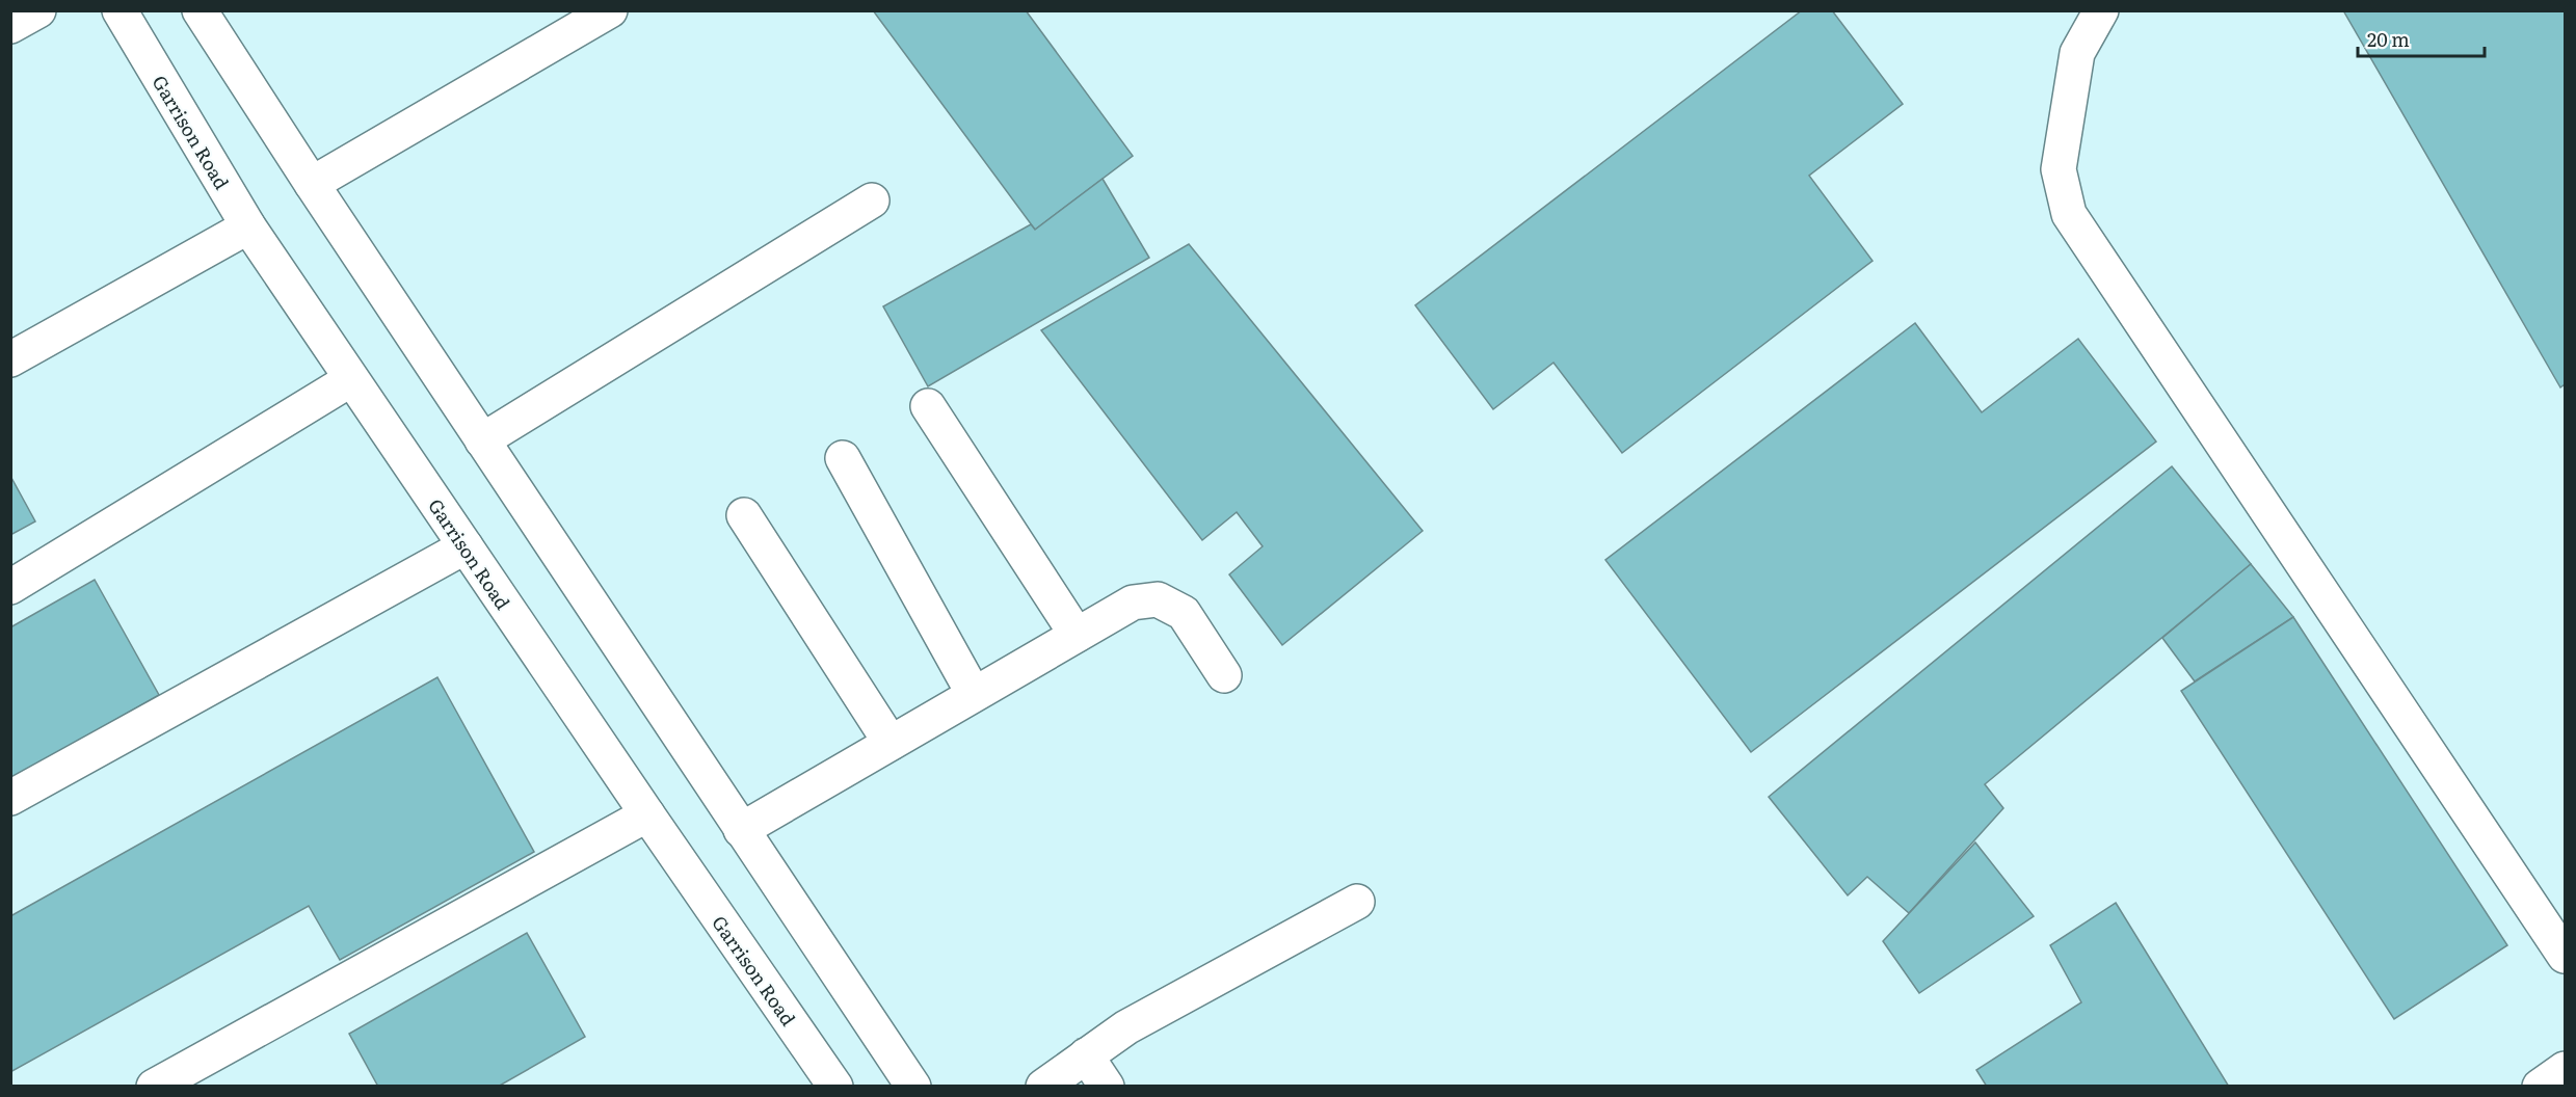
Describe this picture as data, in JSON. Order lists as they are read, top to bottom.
{
  "streets": {
    "main road": ["Garrison Road"]
  },
  "scale_bar": "20 m"
}
